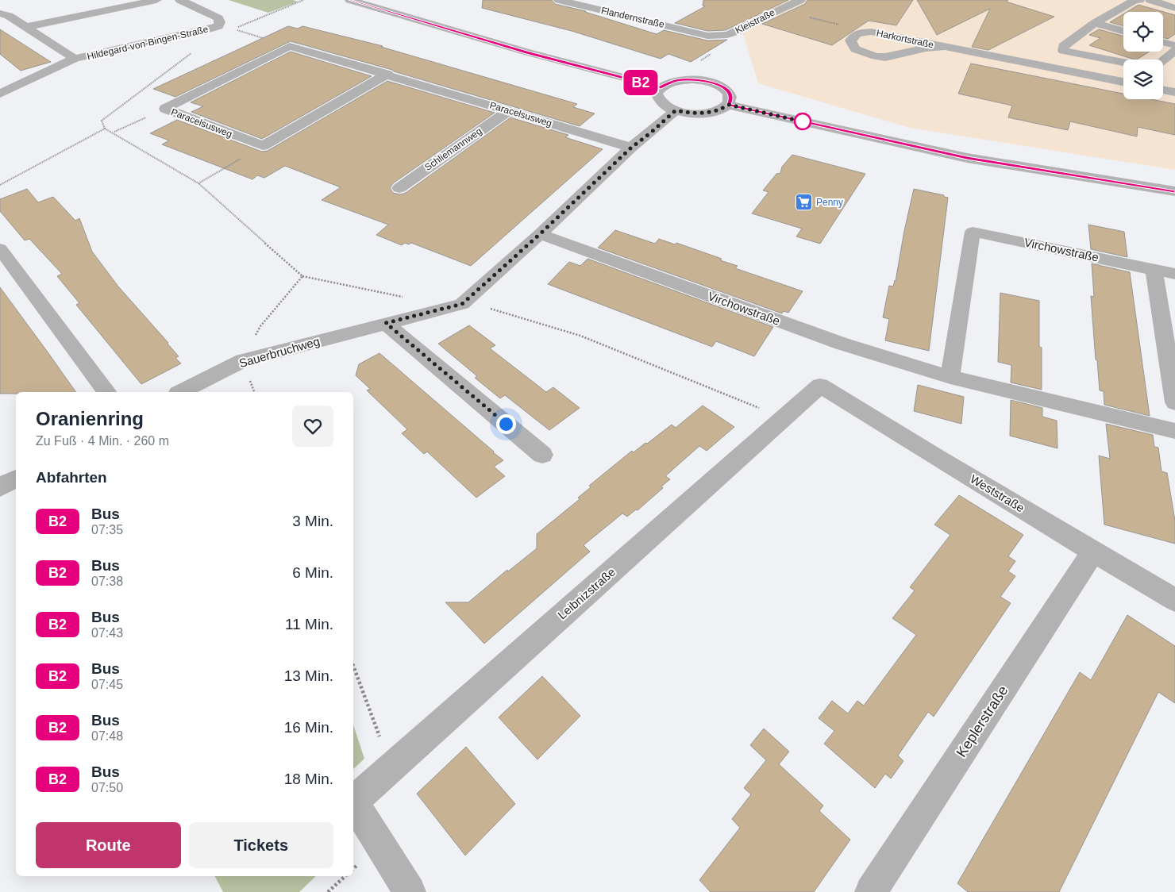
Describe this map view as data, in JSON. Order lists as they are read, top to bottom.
{
  "streets": {
    "street": [
      "Flandernstraße",
      "Kleistraße",
      "Harkortstraße",
      "Hildegard-von-Bingen-Straße",
      "Paracelsusweg",
      "Schliemannweg",
      "Virchowstraße",
      "Sauerbruchweg",
      "Weststraße",
      "Leibnizstraße",
      "Keplerstraße"
    ]
  },
  "crossings": [
    ["Flandernstraße", "Kleistraße"],
    ["Paracelsusweg", "Schliemannweg"],
    ["Paracelsusweg", "Sauerbruchweg"],
    ["Virchowstraße", "Sauerbruchweg"],
    ["Weststraße", "Leibnizstraße"],
    ["Weststraße", "Keplerstraße"]
  ],
  "places": {
    "supermarket": ["Penny"]
  },
  "lines": ["bus line B2"],
  "page": {
    "on_map": "B2",
    "heading": [
      ["Oranienring", "Zu Fuß · 4 Min. · 260 m"],
      "Abfahrten"
    ],
    "list": [
      {
        "mark": "B2",
        "name": "Bus",
        "note": "07:35",
        "value": "3 Min."
      },
      {
        "mark": "B2",
        "name": "Bus",
        "note": "07:38",
        "value": "6 Min."
      },
      {
        "mark": "B2",
        "name": "Bus",
        "note": "07:43",
        "value": "11 Min."
      },
      {
        "mark": "B2",
        "name": "Bus",
        "note": "07:45",
        "value": "13 Min."
      },
      {
        "mark": "B2",
        "name": "Bus",
        "note": "07:48",
        "value": "16 Min."
      },
      {
        "mark": "B2",
        "name": "Bus",
        "note": "07:50",
        "value": "18 Min."
      }
    ],
    "buttons": ["Route", "Tickets"]
  }
}
